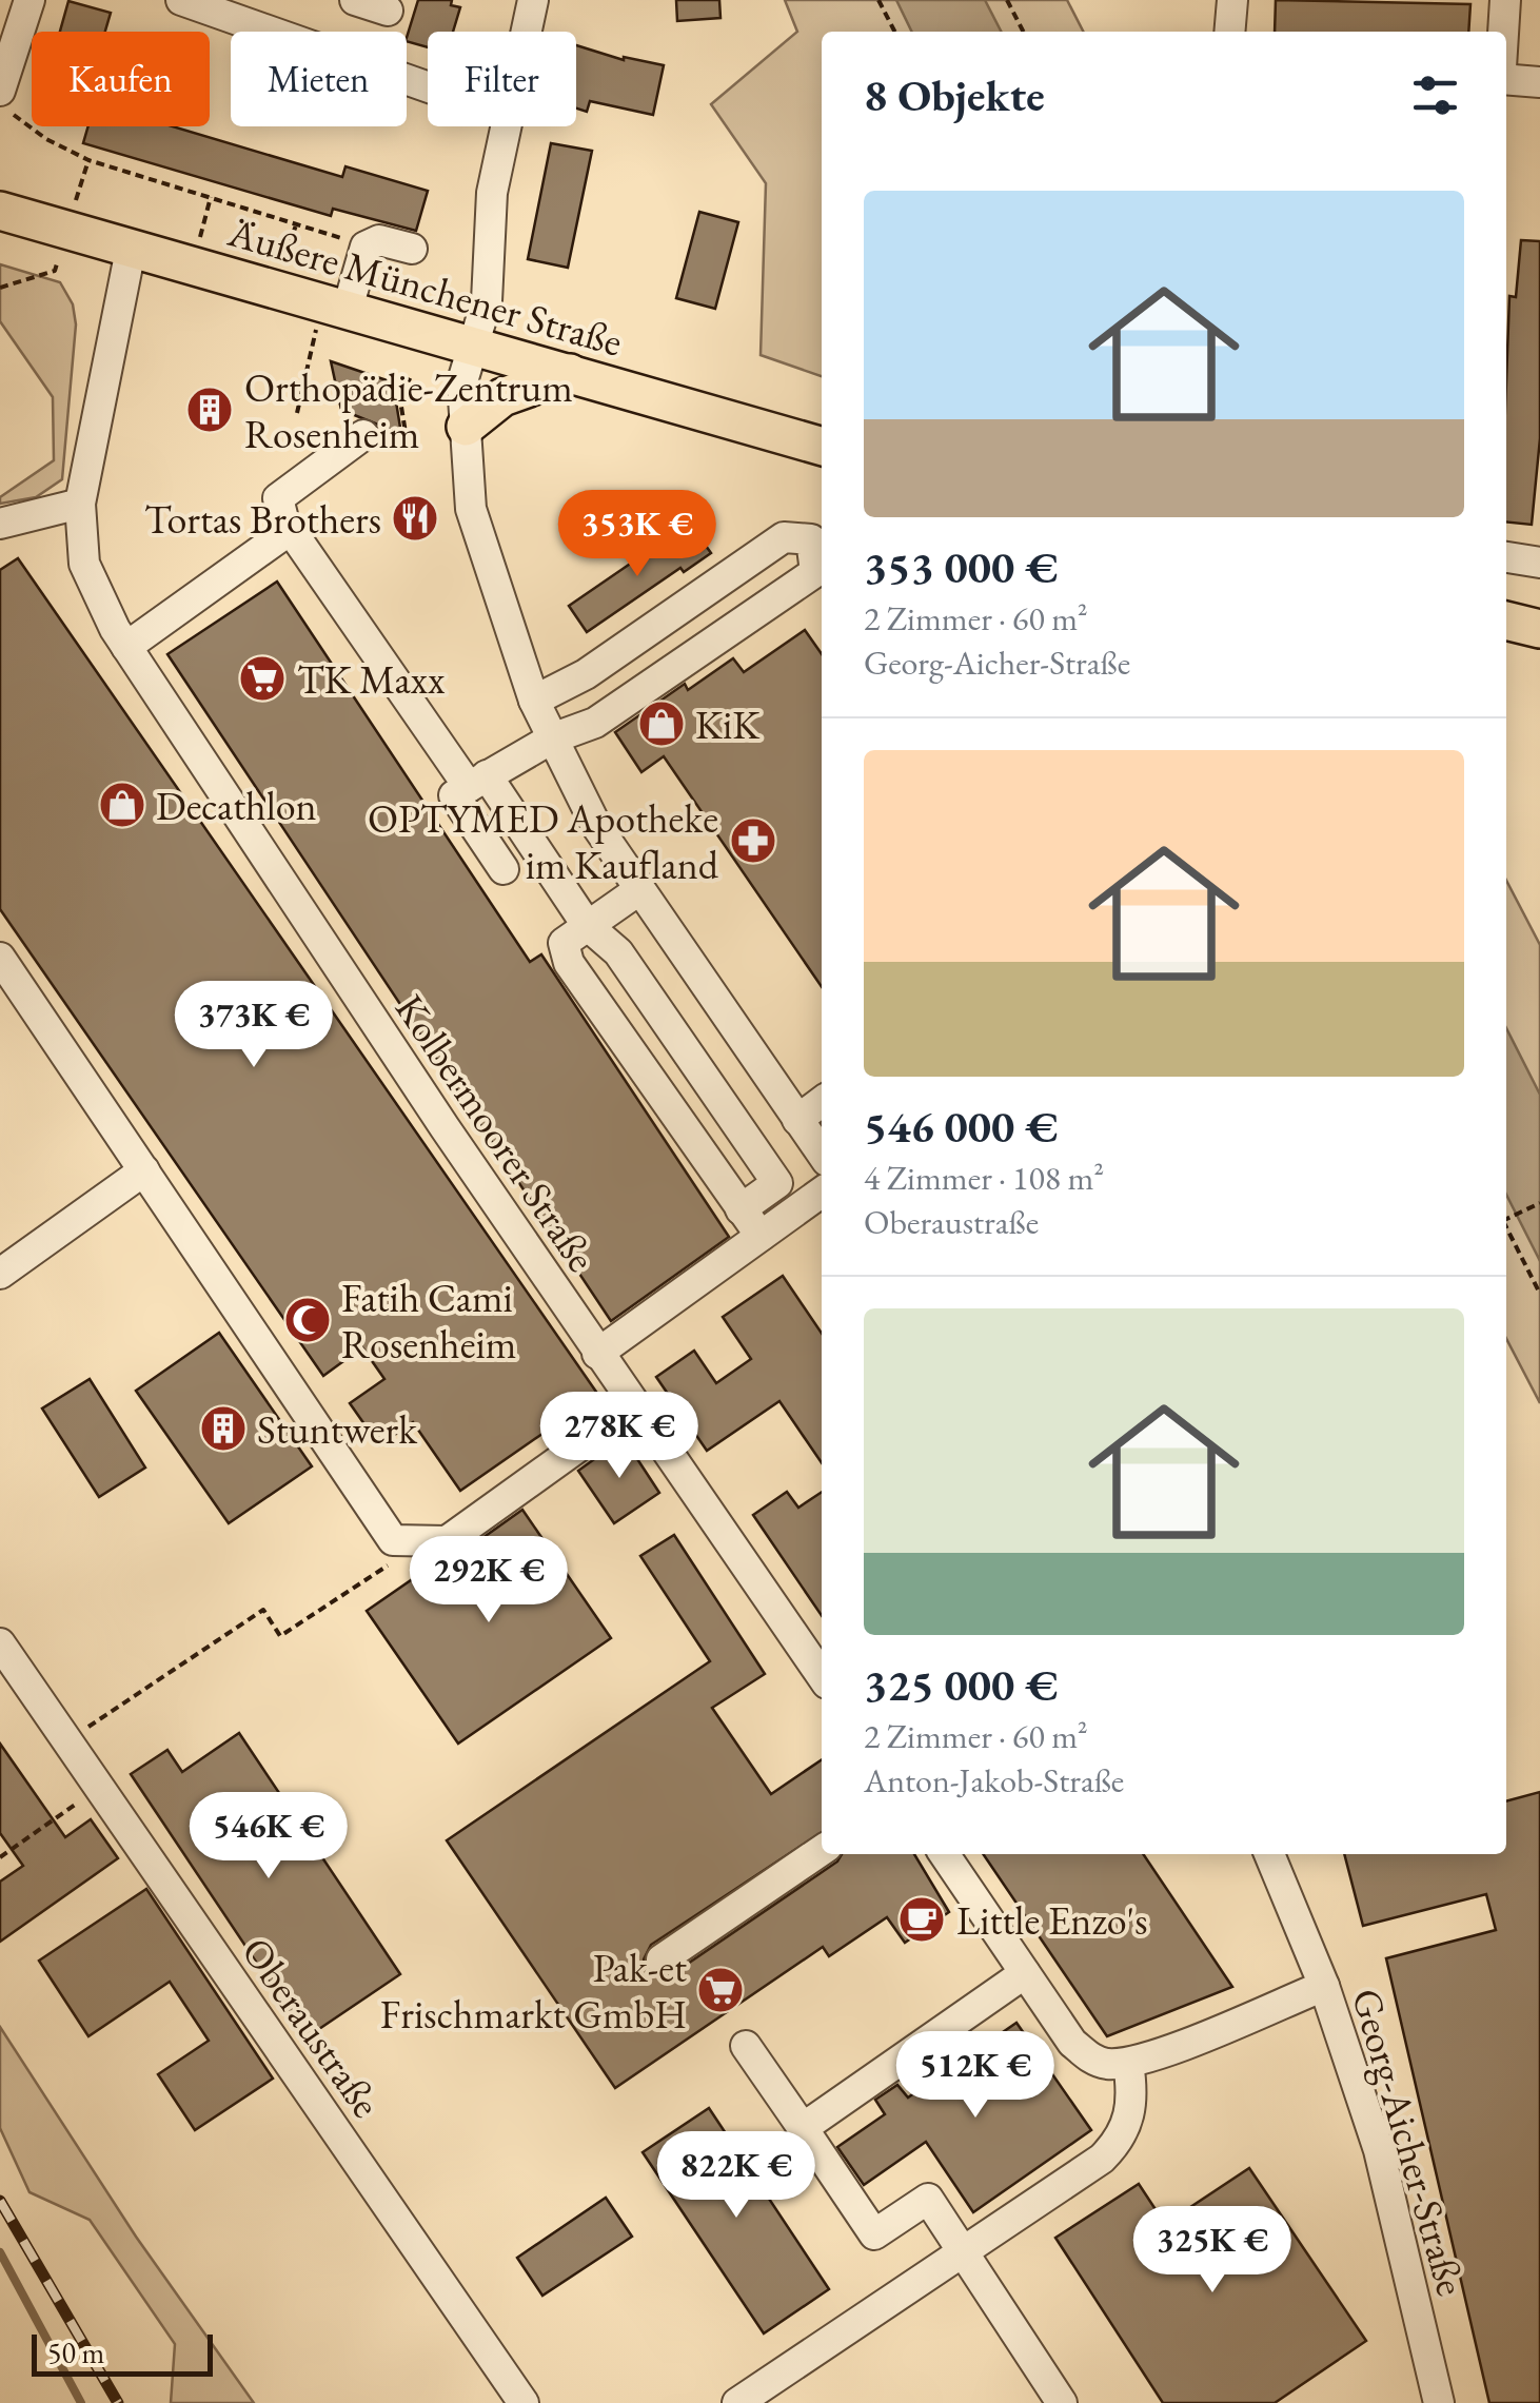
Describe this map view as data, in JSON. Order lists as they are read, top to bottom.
{
  "streets": {
    "main road": ["Äußere Münchener Straße"],
    "street": ["Kolbermoorer Straße", "Oberaustraße", "Georg-Aicher-Straße"]
  },
  "crossings": [
    ["Äußere Münchener Straße", "Kolbermoorer Straße"]
  ],
  "places": {
    "building": ["Orthopädie-Zentrum Rosenheim", "Stuntwerk"],
    "restaurant": ["Tortas Brothers"],
    "supermarket": ["TK Maxx", "Pak-et Frischmarkt GmbH"],
    "shop": ["KiK", "Decathlon"],
    "pharmacy": ["OPTYMED Apotheke im Kaufland"],
    "mosque": ["Fatih Cami Rosenheim"],
    "cafe": ["Little Enzo's"]
  },
  "scale_bar": "50 m",
  "page": {
    "chip": ["Kaufen", "Mieten", "Filter"],
    "heading": "8 Objekte",
    "list": [
      {
        "name": "353 000 €",
        "note": "2 Zimmer · 60 m² · Georg-Aicher-Straße"
      },
      {
        "name": "546 000 €",
        "note": "4 Zimmer · 108 m² · Oberaustraße"
      },
      {
        "name": "325 000 €",
        "note": "2 Zimmer · 60 m² · Anton-Jakob-Straße"
      }
    ],
    "price": [
      "353K €",
      "373K €",
      "278K €",
      "292K €",
      "546K €",
      "512K €",
      "822K €",
      "325K €"
    ],
    "scale": "50 m"
  }
}
